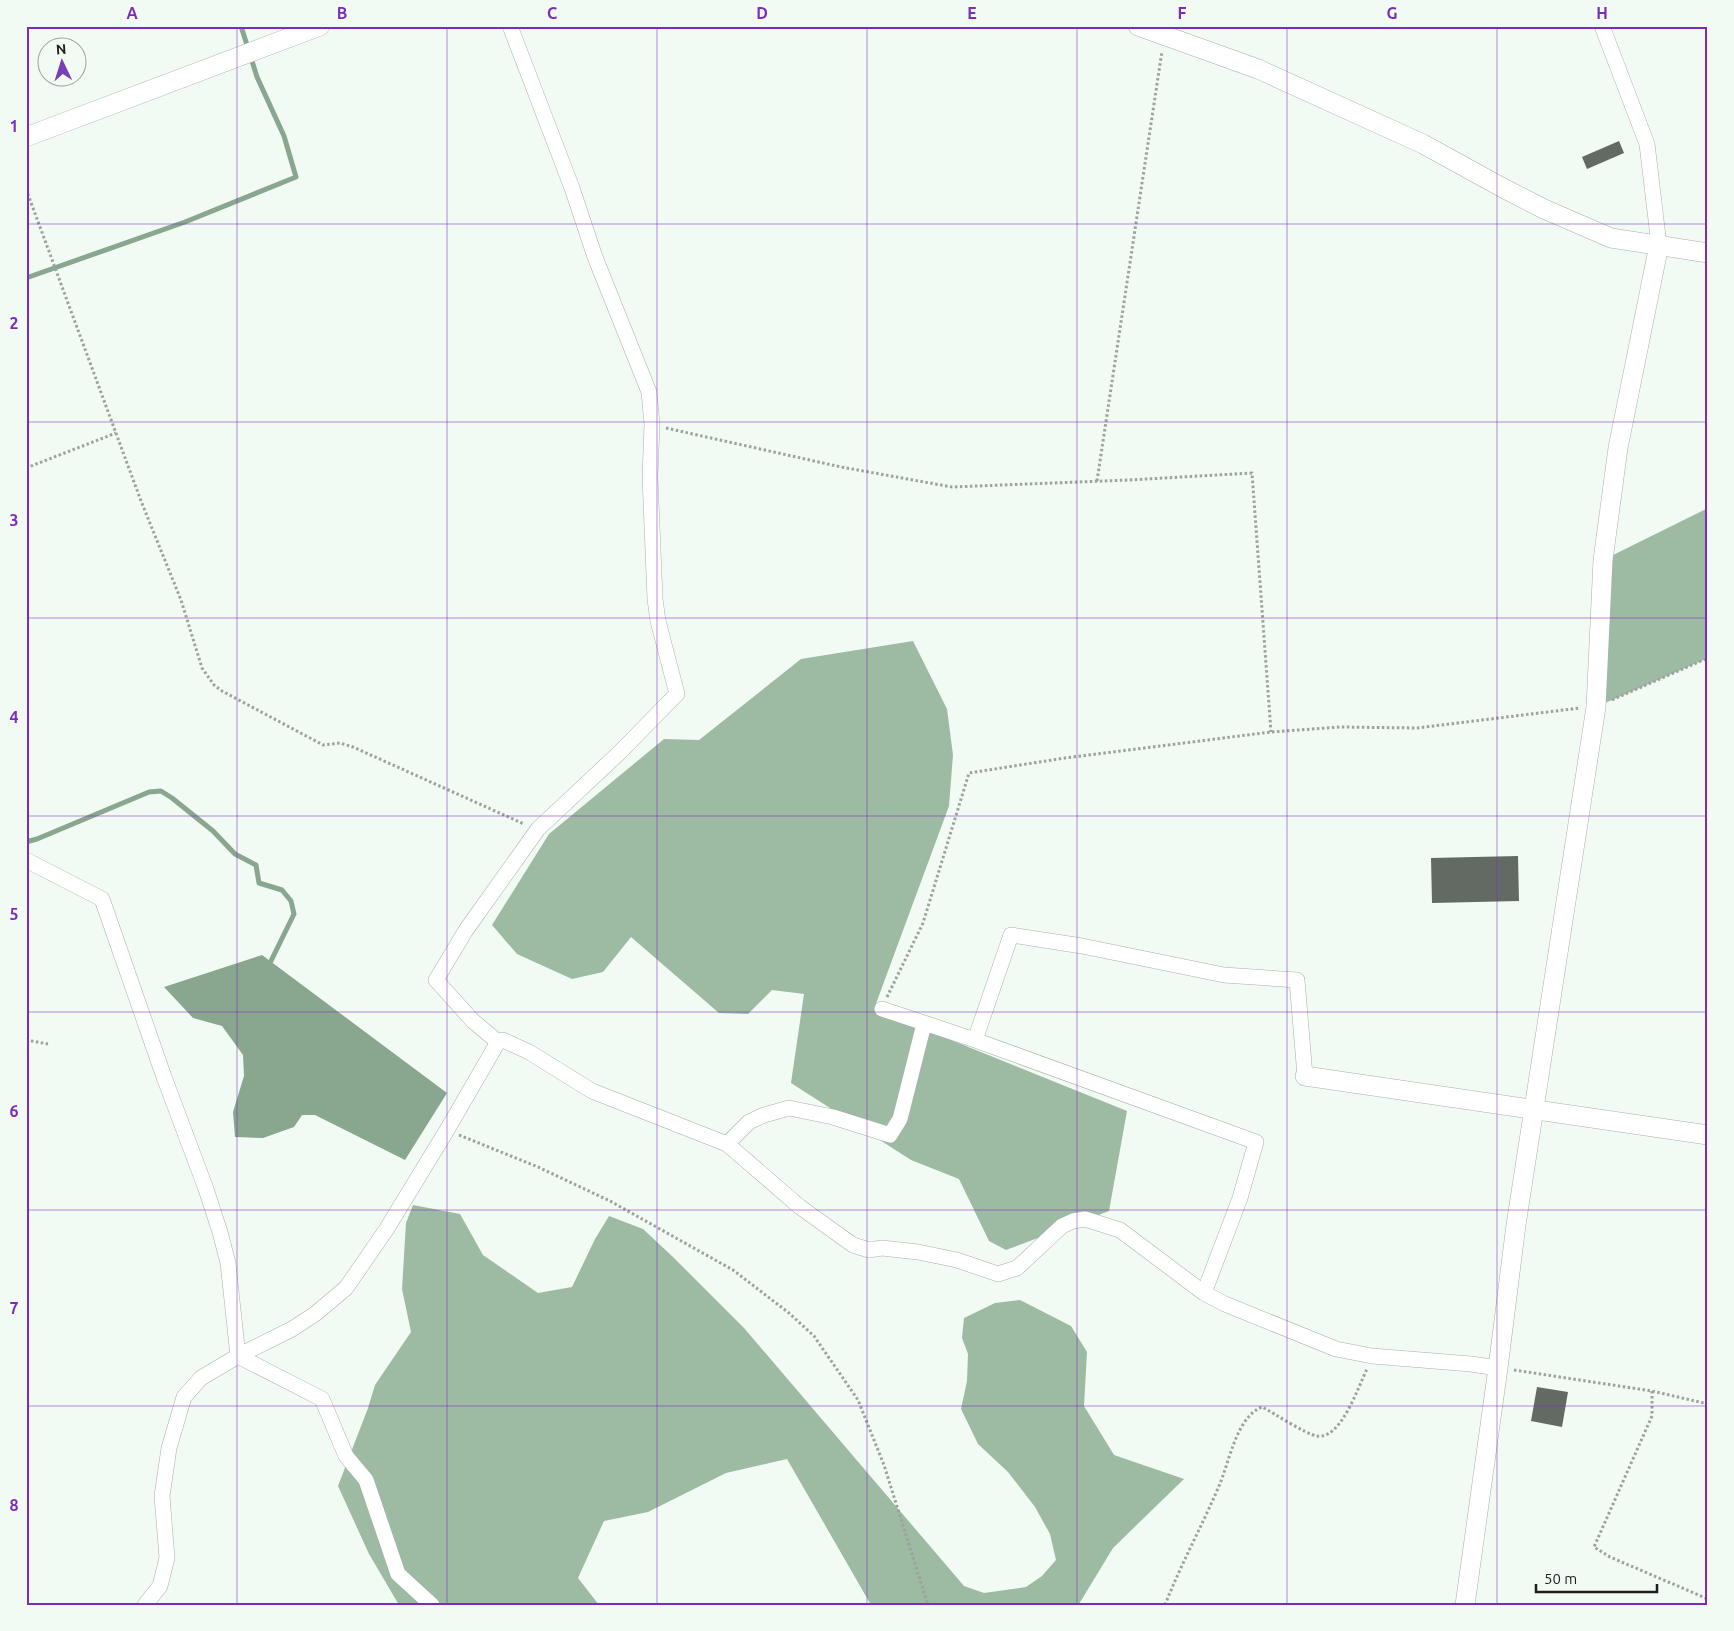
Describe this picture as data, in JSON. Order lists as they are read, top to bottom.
{
  "scale_bar": "50 m",
  "north": "top",
  "grid": {
    "columns": [
      "A",
      "B",
      "C",
      "D",
      "E",
      "F",
      "G",
      "H"
    ],
    "rows": [
      "1",
      "2",
      "3",
      "4",
      "5",
      "6",
      "7",
      "8"
    ]
  }
}
